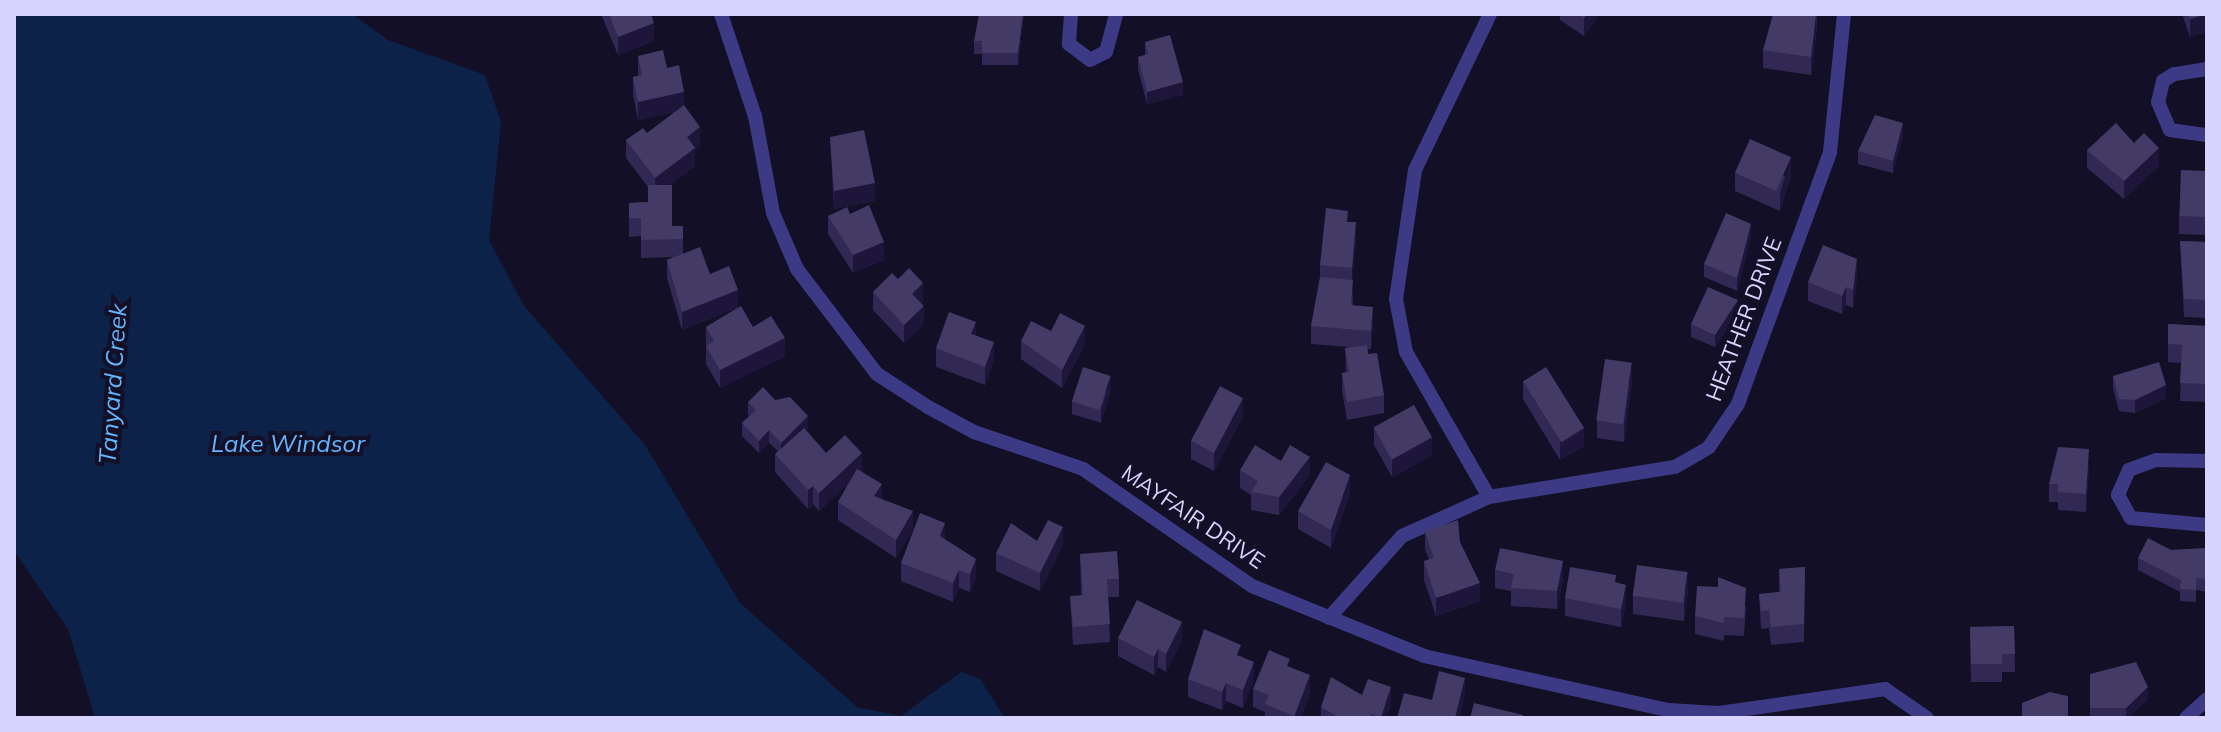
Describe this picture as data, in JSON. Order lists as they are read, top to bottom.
{
  "streets": {
    "street": ["HEATHER DRIVE", "MAYFAIR DRIVE"]
  },
  "crossings": [
    ["HEATHER DRIVE", "MAYFAIR DRIVE"]
  ],
  "water": ["Tanyard Creek", "Lake Windsor"]
}
